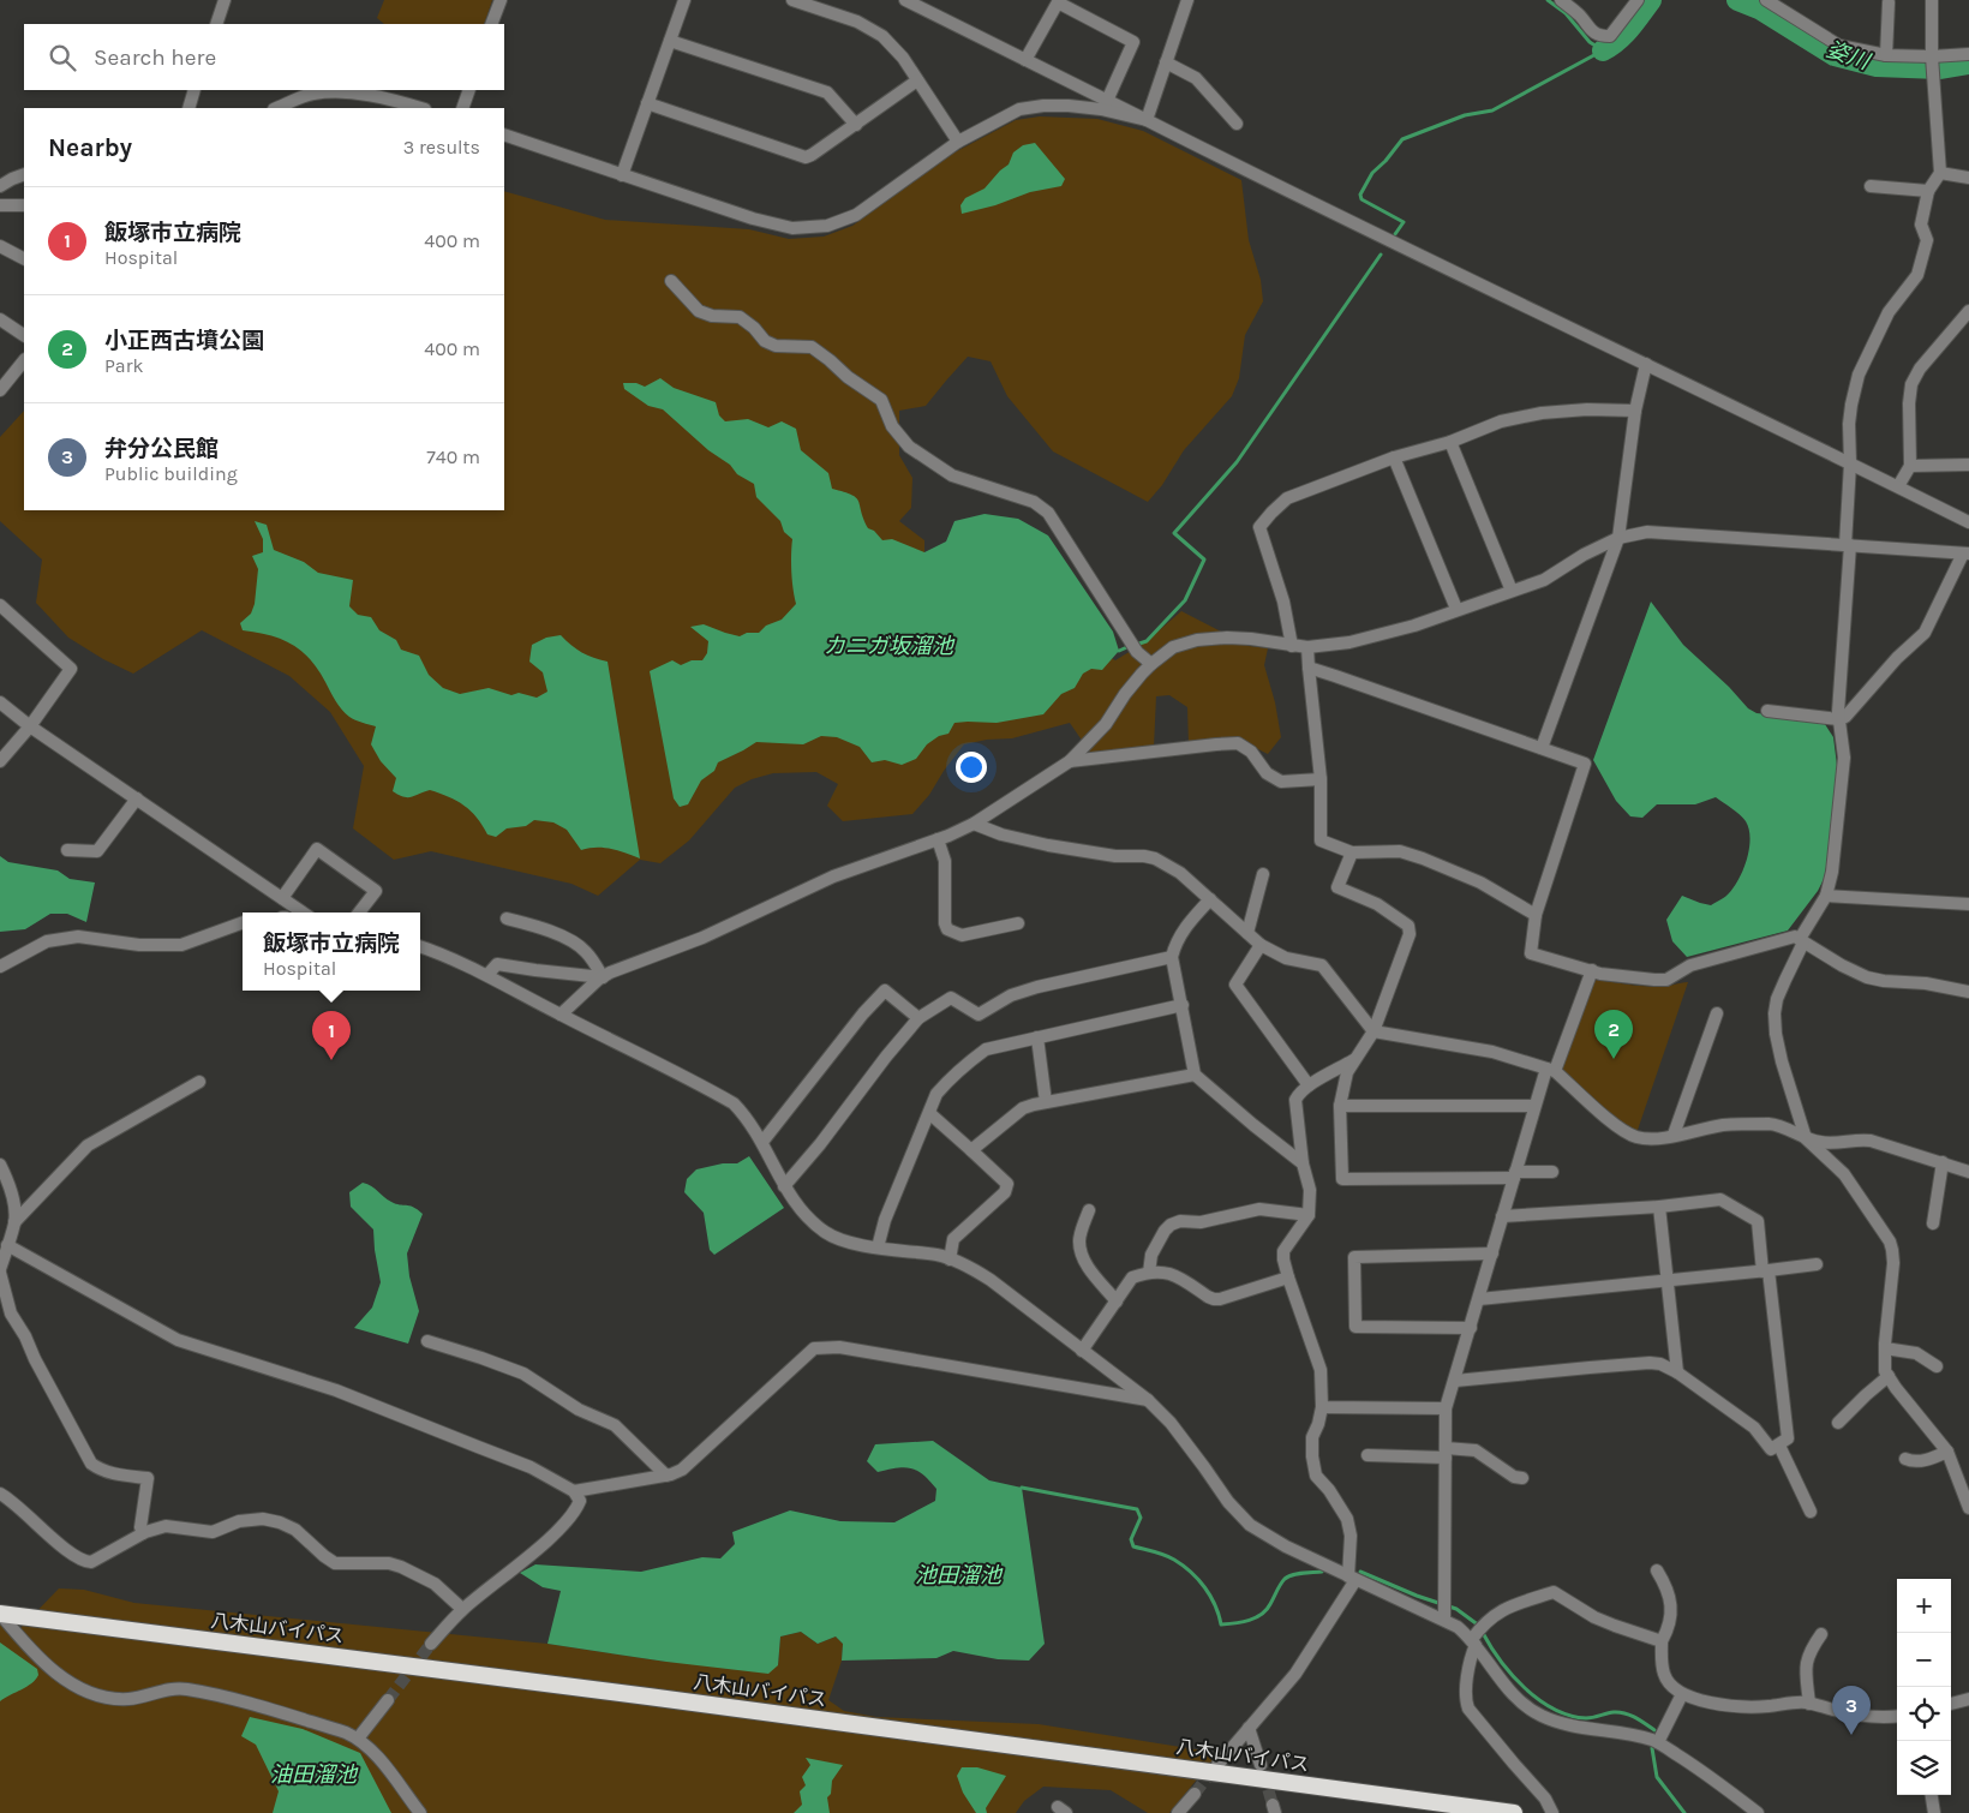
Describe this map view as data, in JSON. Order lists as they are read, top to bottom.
{
  "streets": {
    "highway": ["八木山バイパス"]
  },
  "water": [
    "姿川",
    "カニガ坂溜池",
    "池田溜池",
    "油田溜池"
  ],
  "page": {
    "search": "Search here",
    "heading": ["Nearby", "3 results"],
    "list": [
      {
        "mark": "1",
        "name": "飯塚市立病院",
        "note": "Hospital",
        "value": "400 m"
      },
      {
        "mark": "2",
        "name": "小正西古墳公園",
        "note": "Park",
        "value": "400 m"
      },
      {
        "mark": "3",
        "name": "弁分公民館",
        "note": "Public building",
        "value": "740 m"
      }
    ],
    "popup": ["飯塚市立病院", "Hospital"],
    "pins": ["2", "1", "3"],
    "map_buttons": ["+", "−"]
  }
}
